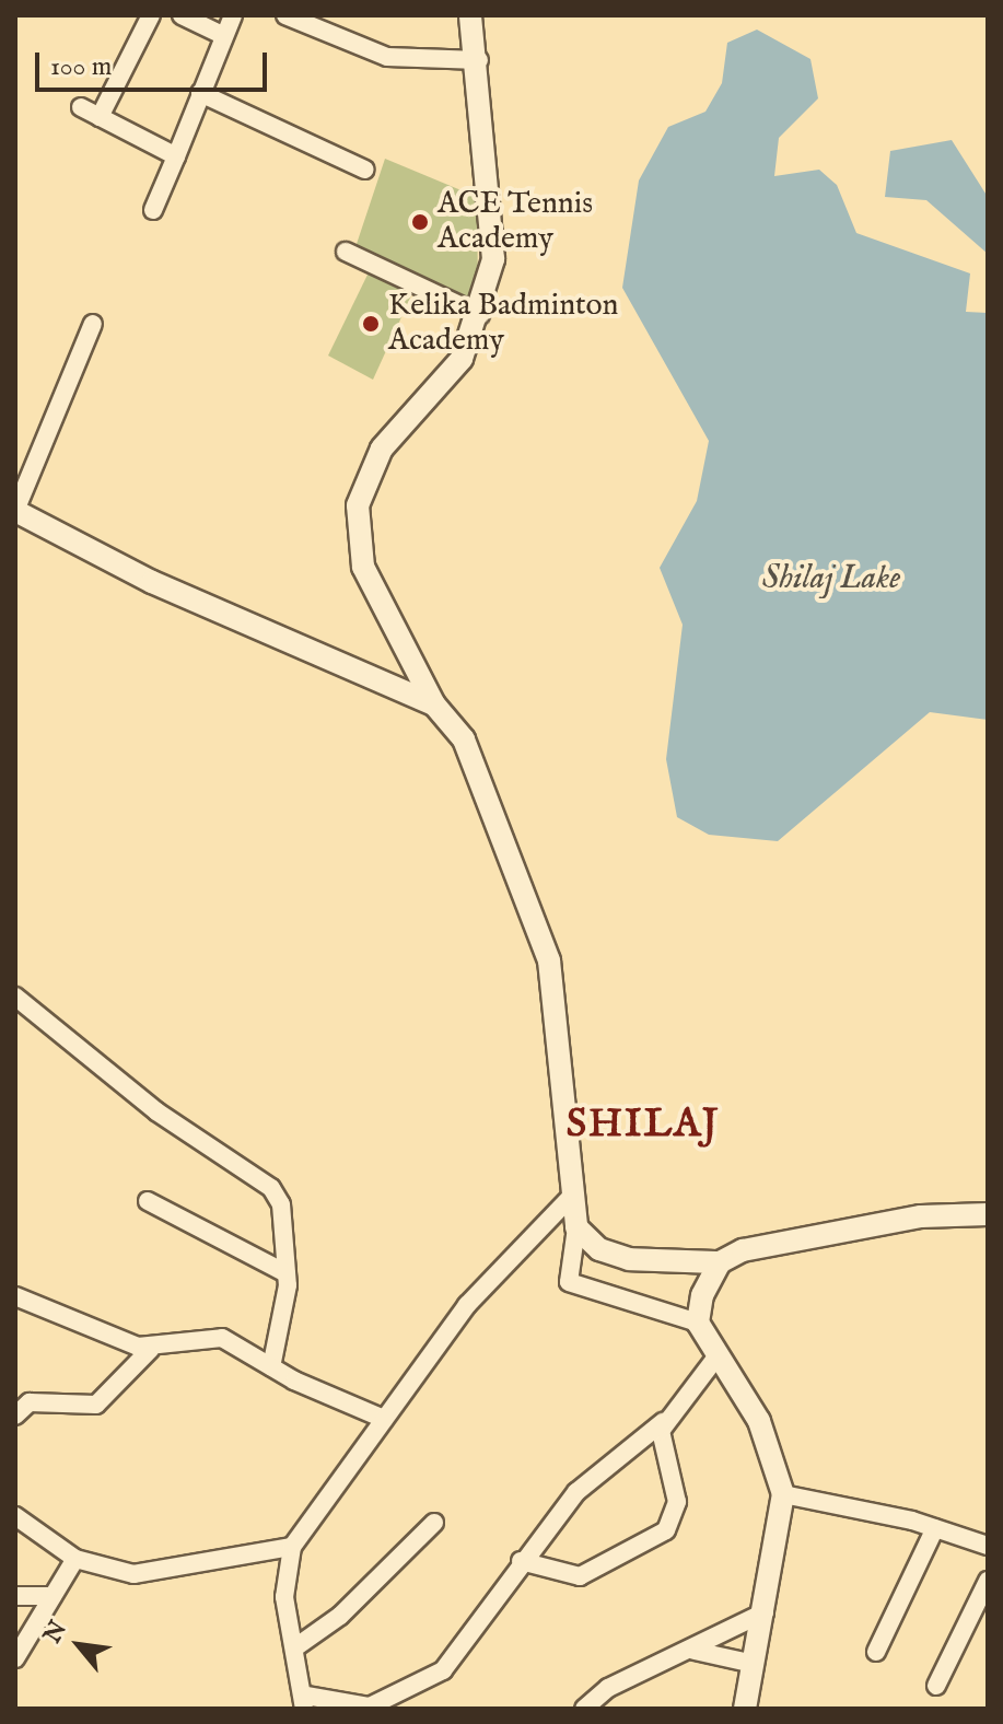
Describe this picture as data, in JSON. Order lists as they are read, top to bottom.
{
  "districts": ["SHILAJ"],
  "water": ["Shilaj Lake"],
  "places": ["ACE Tennis Academy", "Kelika Badminton Academy"],
  "scale_bar": "100 m",
  "north": "top left"
}
